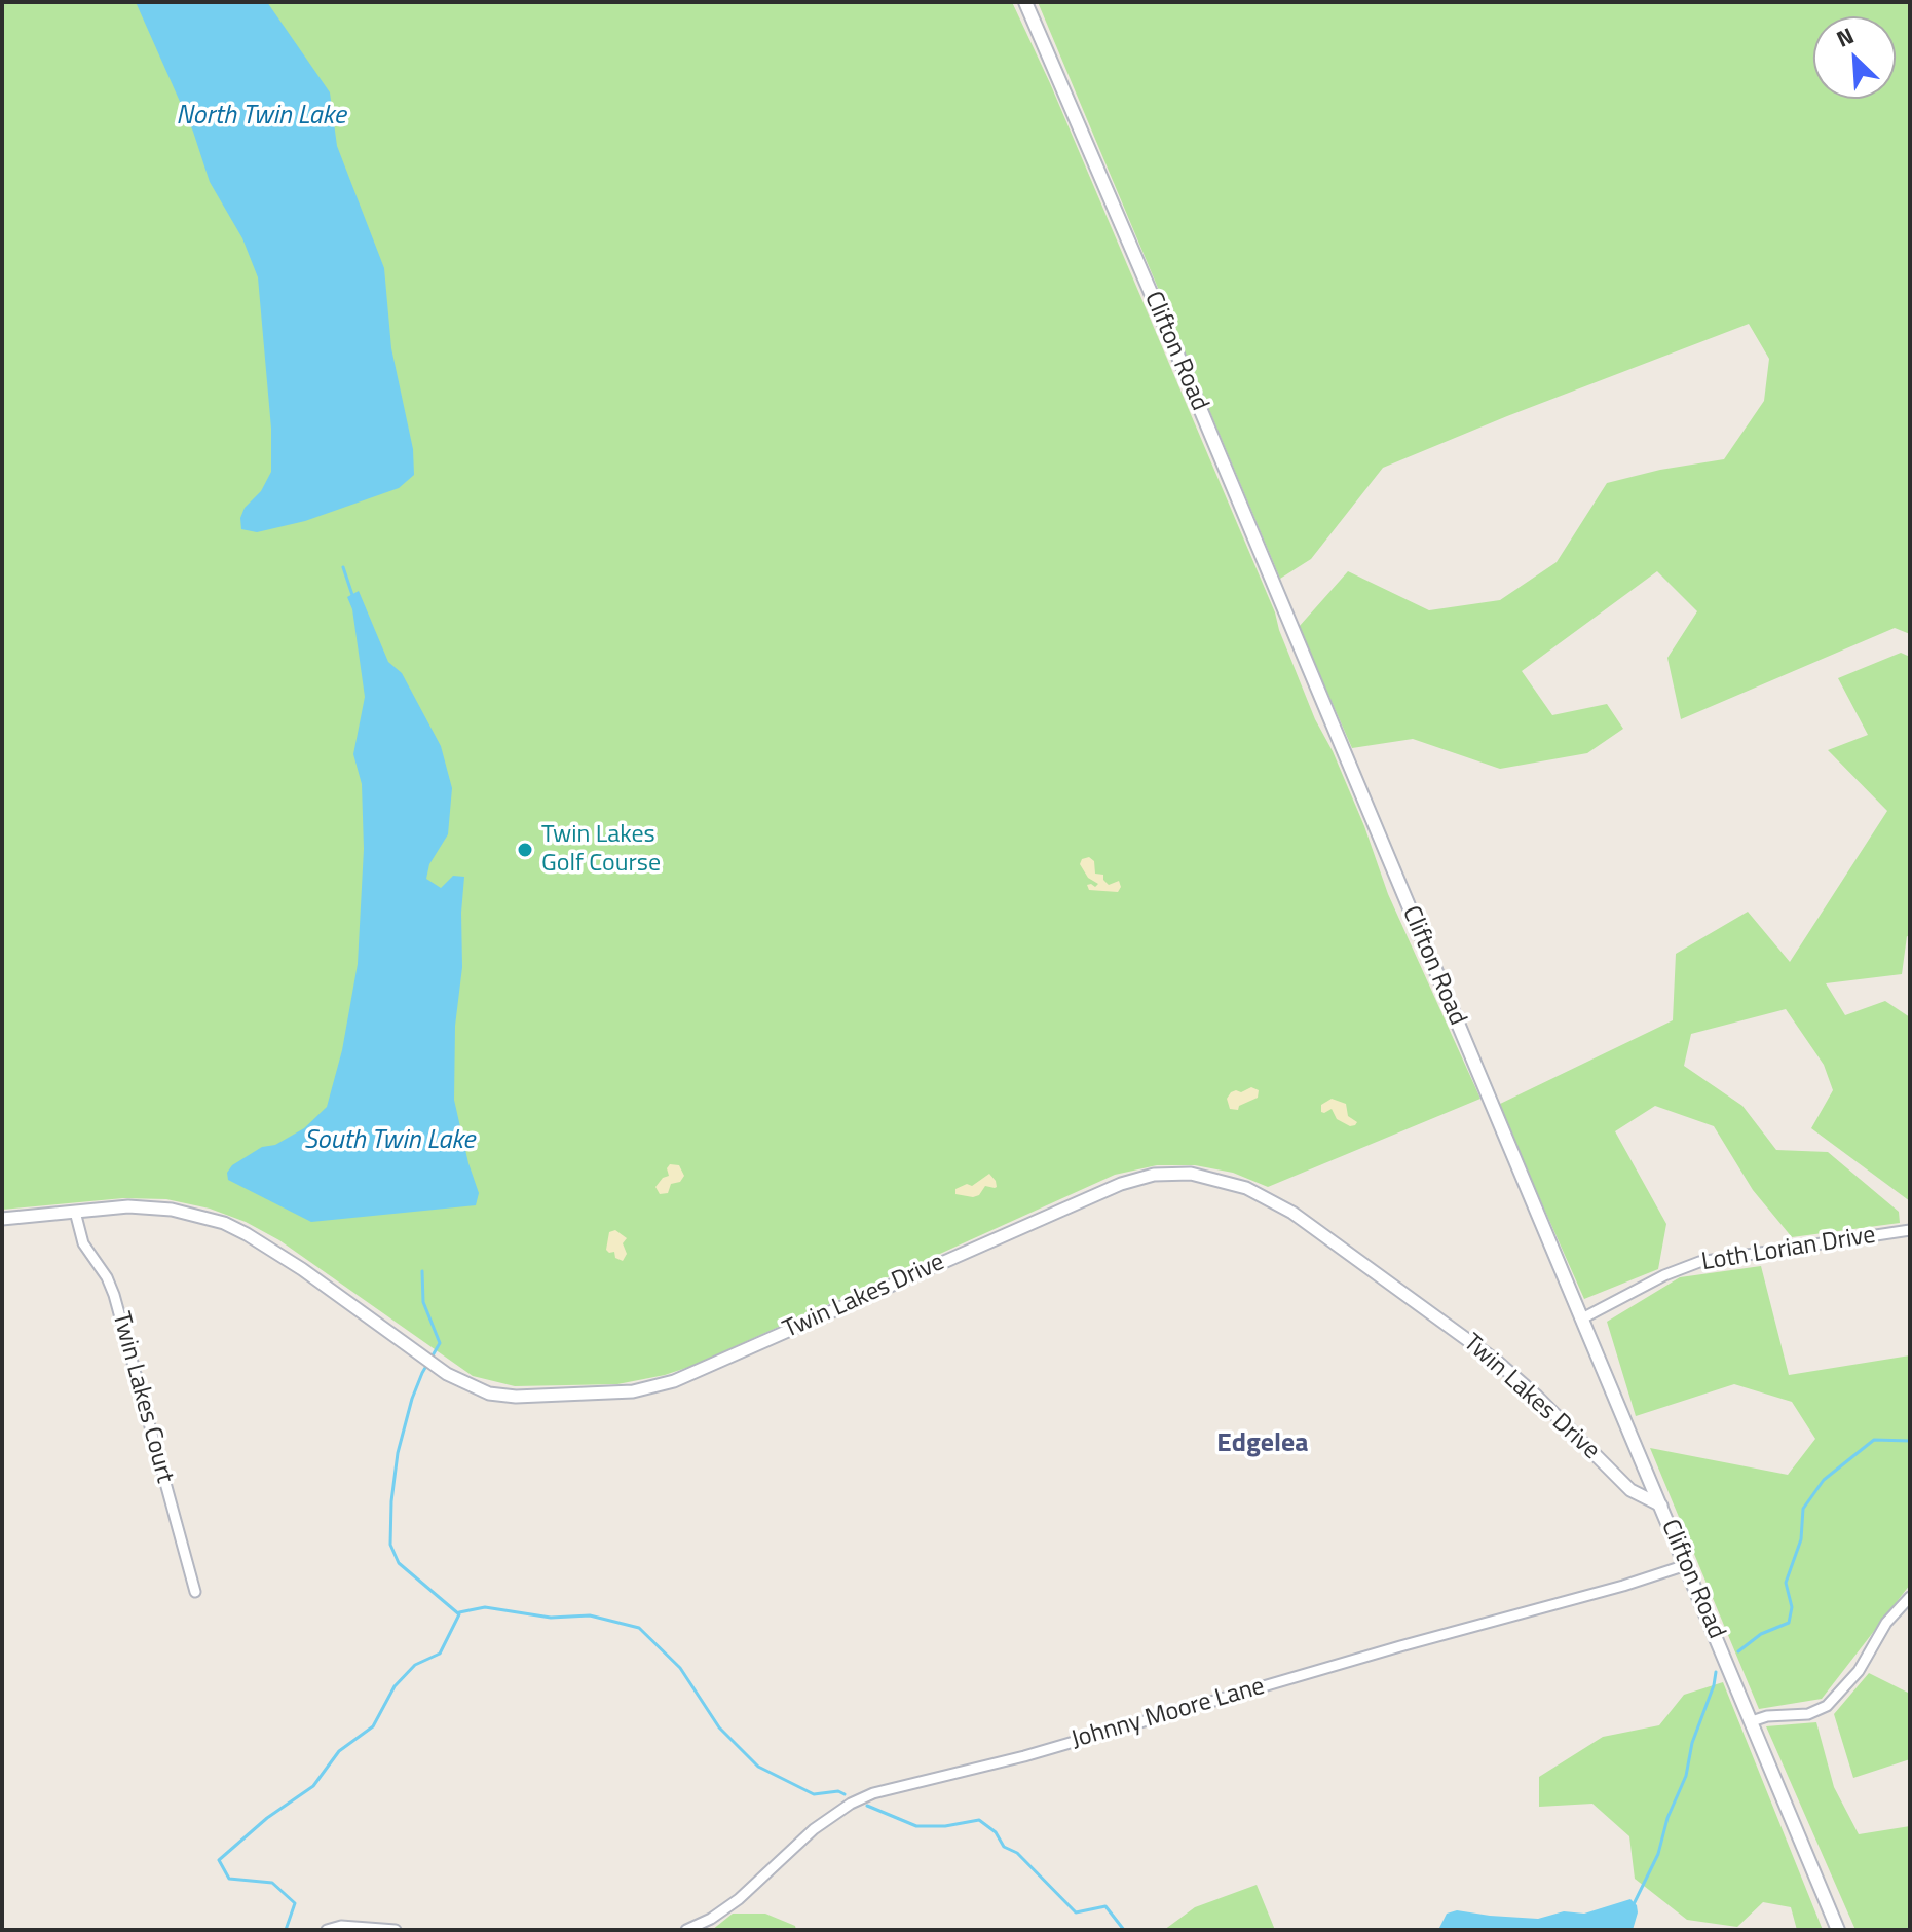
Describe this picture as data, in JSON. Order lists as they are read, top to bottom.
{
  "streets": {
    "main road": ["Clifton Road"],
    "street": [
      "Loth Lorian Drive",
      "Twin Lakes Drive",
      "Twin Lakes Court",
      "Johnny Moore Lane"
    ]
  },
  "crossings": [
    ["Clifton Road", "Loth Lorian Drive"],
    ["Clifton Road", "Twin Lakes Drive"],
    ["Clifton Road", "Johnny Moore Lane"],
    ["Twin Lakes Drive", "Twin Lakes Court"]
  ],
  "districts": ["Edgelea"],
  "water": ["North Twin Lake", "South Twin Lake"],
  "places": ["Twin Lakes Golf Course"],
  "north": "top left"
}
